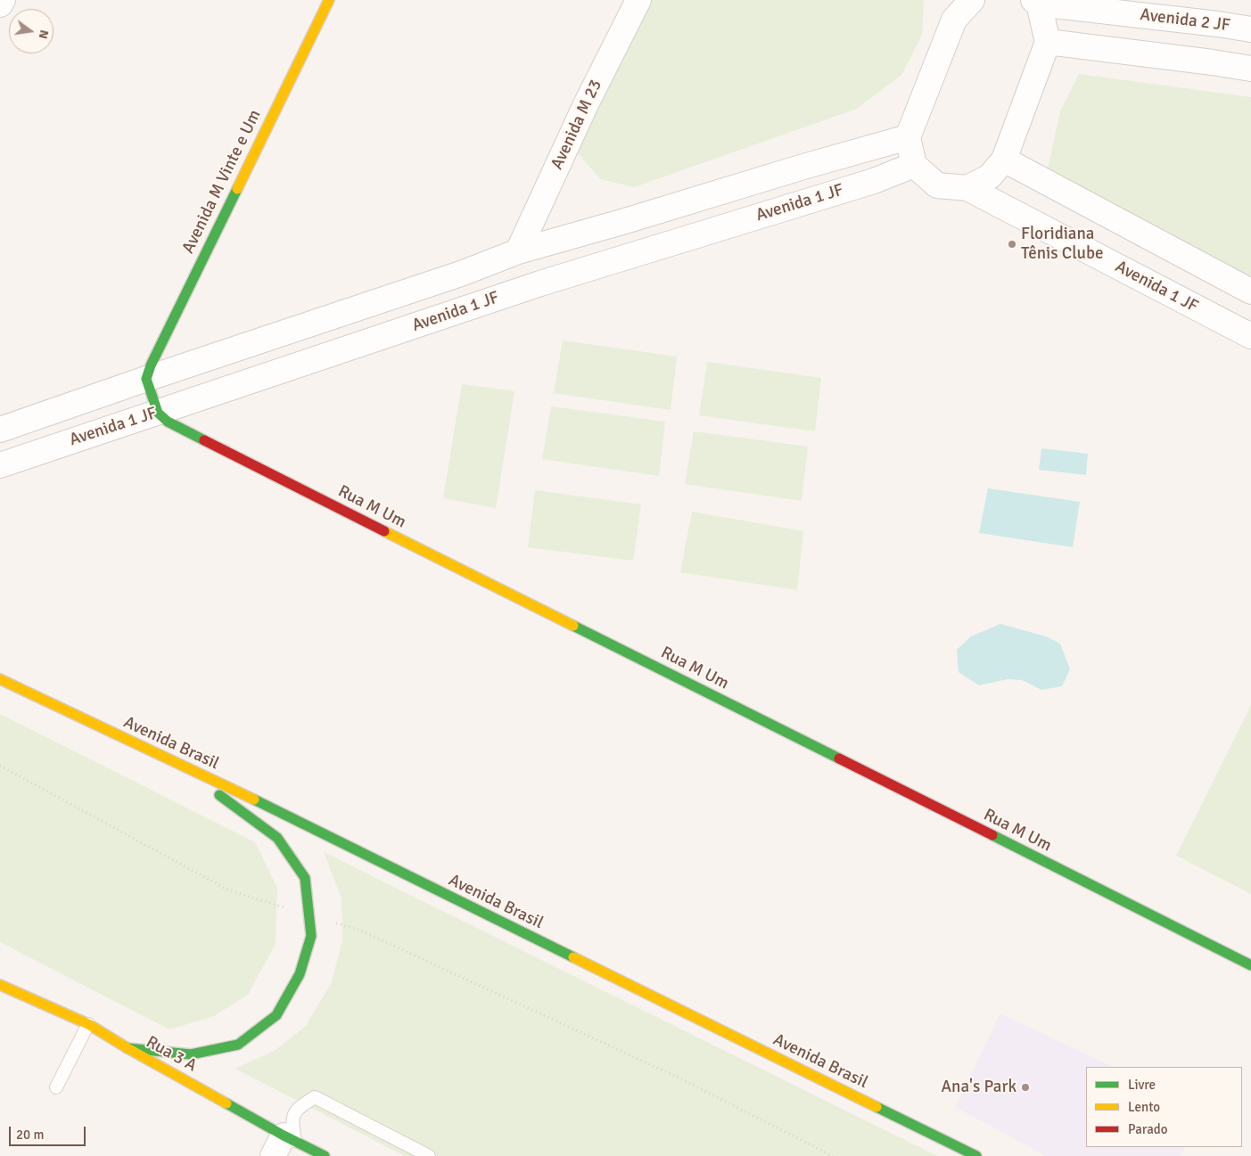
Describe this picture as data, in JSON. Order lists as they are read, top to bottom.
{
  "streets": {
    "main road": [
      "Avenida M Vinte e Um",
      "Rua M Um",
      "Avenida Brasil",
      "Rua 3 A"
    ],
    "street": ["Avenida 2 JF", "Avenida M 23", "Avenida 1 JF"]
  },
  "crossings": [
    ["Avenida M 23", "Avenida 1 JF"],
    ["Avenida M Vinte e Um", "Avenida 1 JF"],
    ["Avenida 1 JF", "Rua M Um"]
  ],
  "places": ["Floridiana Tênis Clube", "Ana's Park"],
  "legend": ["Livre", "Lento", "Parado"],
  "scale_bar": "20 m",
  "north": "right"
}
